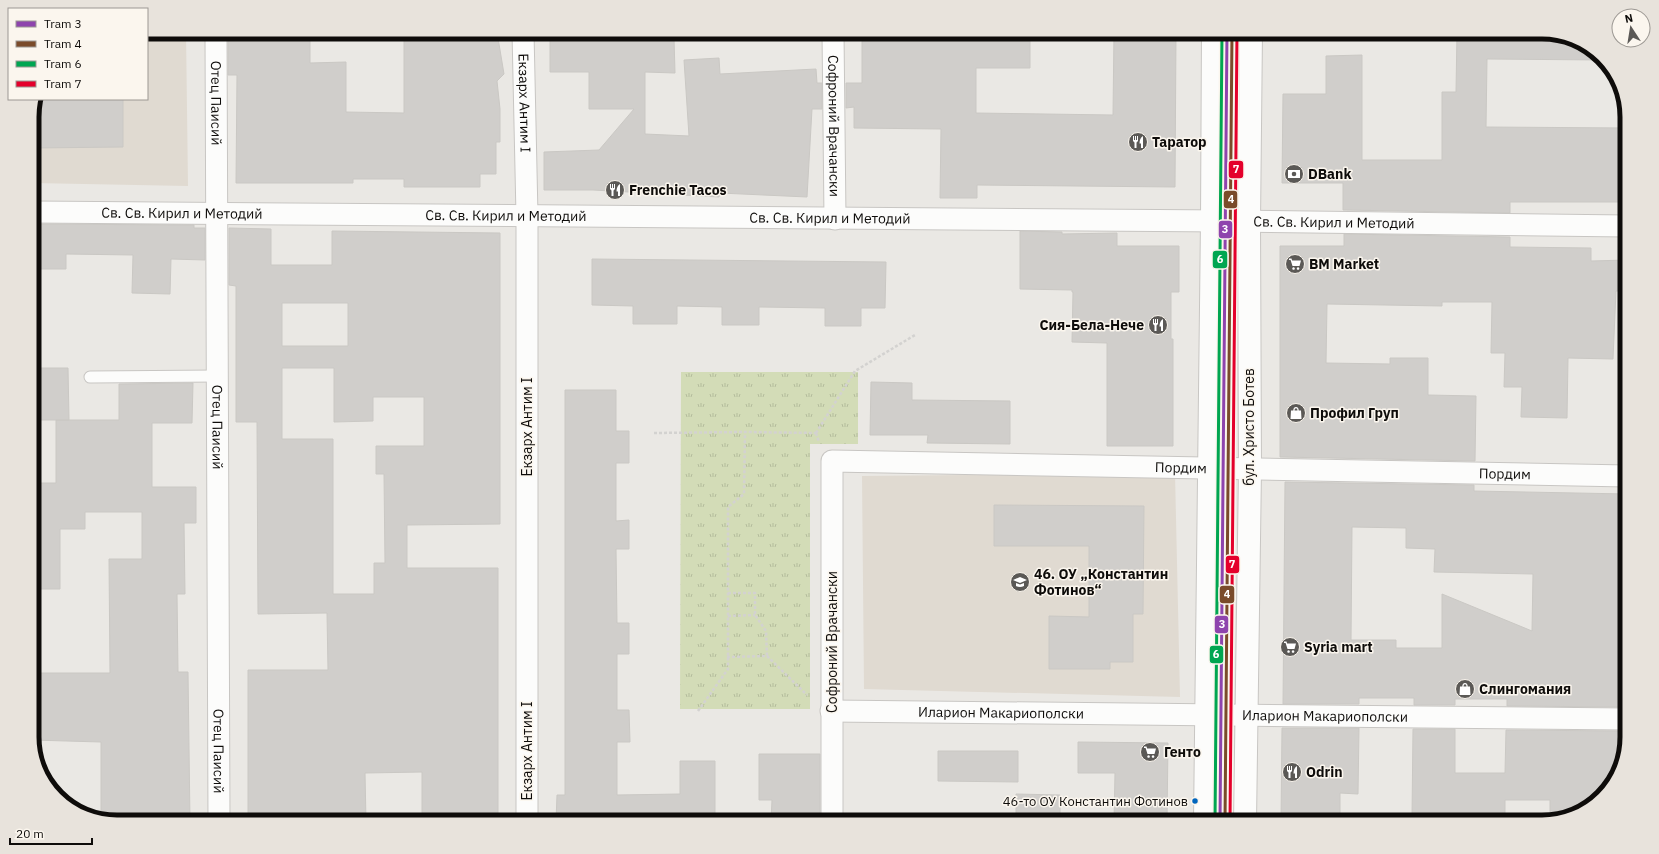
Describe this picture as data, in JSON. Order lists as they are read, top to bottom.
{
  "streets": {
    "main road": ["бул. Христо Ботев"],
    "street": [
      "Отец Паисий",
      "Екзарх Антим I",
      "Софроний Врачански",
      "Св. Св. Кирил и Методий",
      "Пордим",
      "Иларион Макариополски"
    ]
  },
  "crossings": [
    ["Отец Паисий", "Св. Св. Кирил и Методий"],
    ["Екзарх Антим I", "Св. Св. Кирил и Методий"],
    ["Софроний Врачански", "Св. Св. Кирил и Методий"],
    ["Софроний Врачански", "Пордим"],
    ["Софроний Врачански", "Иларион Макариополски"],
    ["Св. Св. Кирил и Методий", "бул. Христо Ботев"],
    ["бул. Христо Ботев", "Пордим"],
    ["бул. Христо Ботев", "Иларион Макариополски"]
  ],
  "places": {
    "restaurant": [
      "Таратор",
      "Frenchie Tacos",
      "Сия-Бела-Нече",
      "Odrin"
    ],
    "bank": ["DBank"],
    "supermarket": ["BM Market", "Syria mart", "Генто"],
    "shop": ["Профил Груп", "Слингомания"],
    "school or university": ["46. ОУ „Константин Фотинов“"],
    "other": ["46-то ОУ Константин Фотинов"]
  },
  "lines": [
    "tram line 3",
    "tram line 4",
    "tram line 6",
    "tram line 7"
  ],
  "legend": [
    "Tram 3",
    "Tram 4",
    "Tram 6",
    "Tram 7"
  ],
  "scale_bar": "20 m",
  "north": "top"
}
